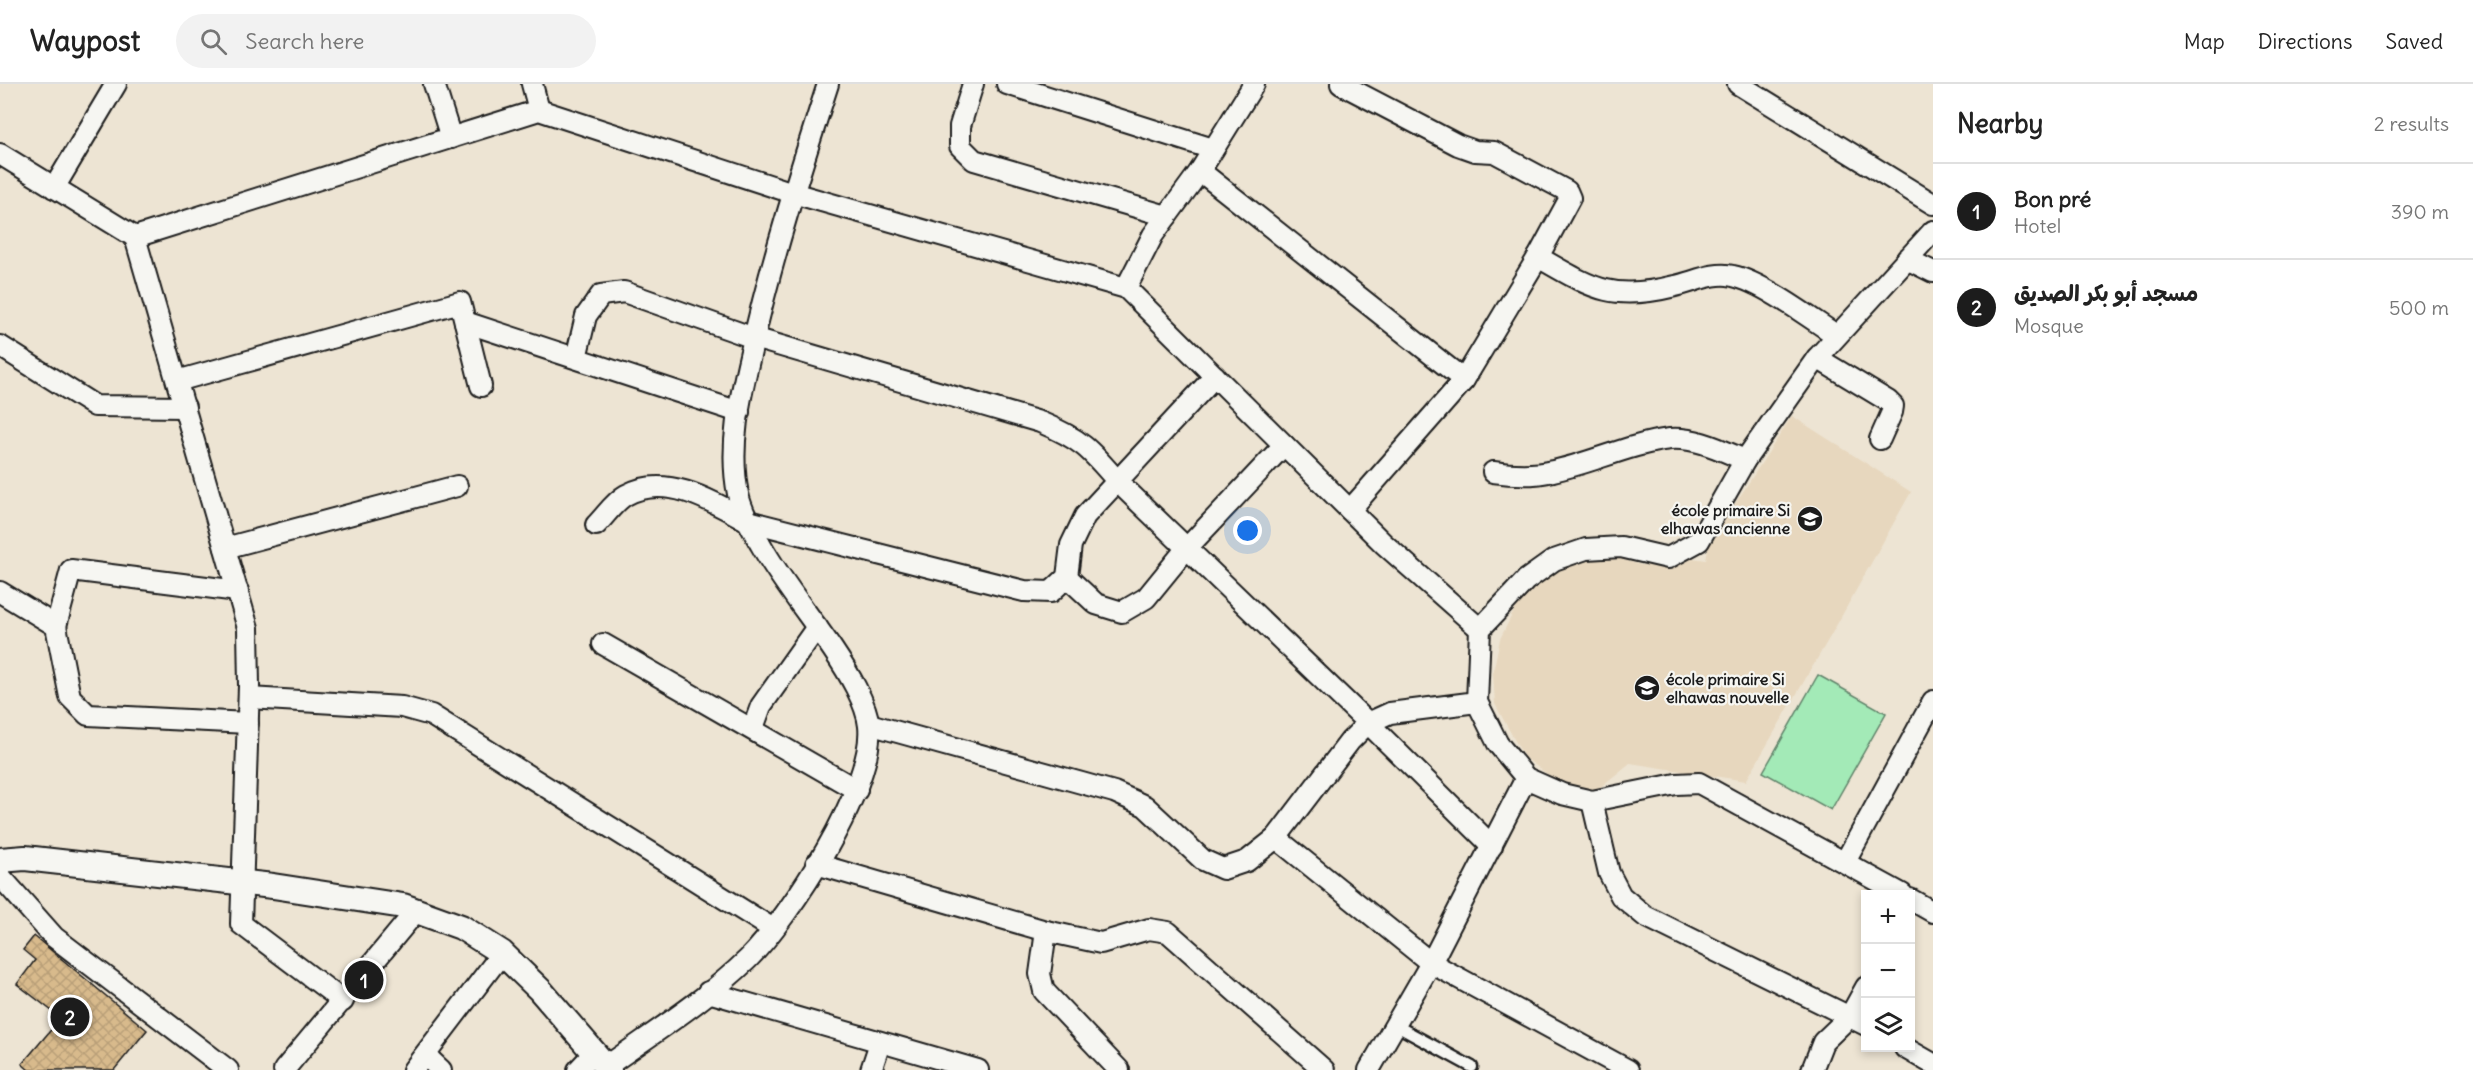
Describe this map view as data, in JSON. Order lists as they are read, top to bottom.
{
  "places": {
    "school or university": ["école primaire Si elhawas ancienne", "école primaire Si elhawas nouvelle"]
  },
  "page": {
    "header": "Waypost",
    "search": "Search here",
    "nav": ["Map", "Directions", "Saved"],
    "heading": ["Nearby", "2 results"],
    "list": [
      {
        "mark": "1",
        "name": "Bon pré",
        "note": "Hotel",
        "value": "390 m"
      },
      {
        "mark": "2",
        "name": "مسجد أبو بكر الصديق",
        "note": "Mosque",
        "value": "500 m"
      }
    ],
    "map_buttons": ["+", "−"],
    "pins": ["1", "2"]
  }
}
